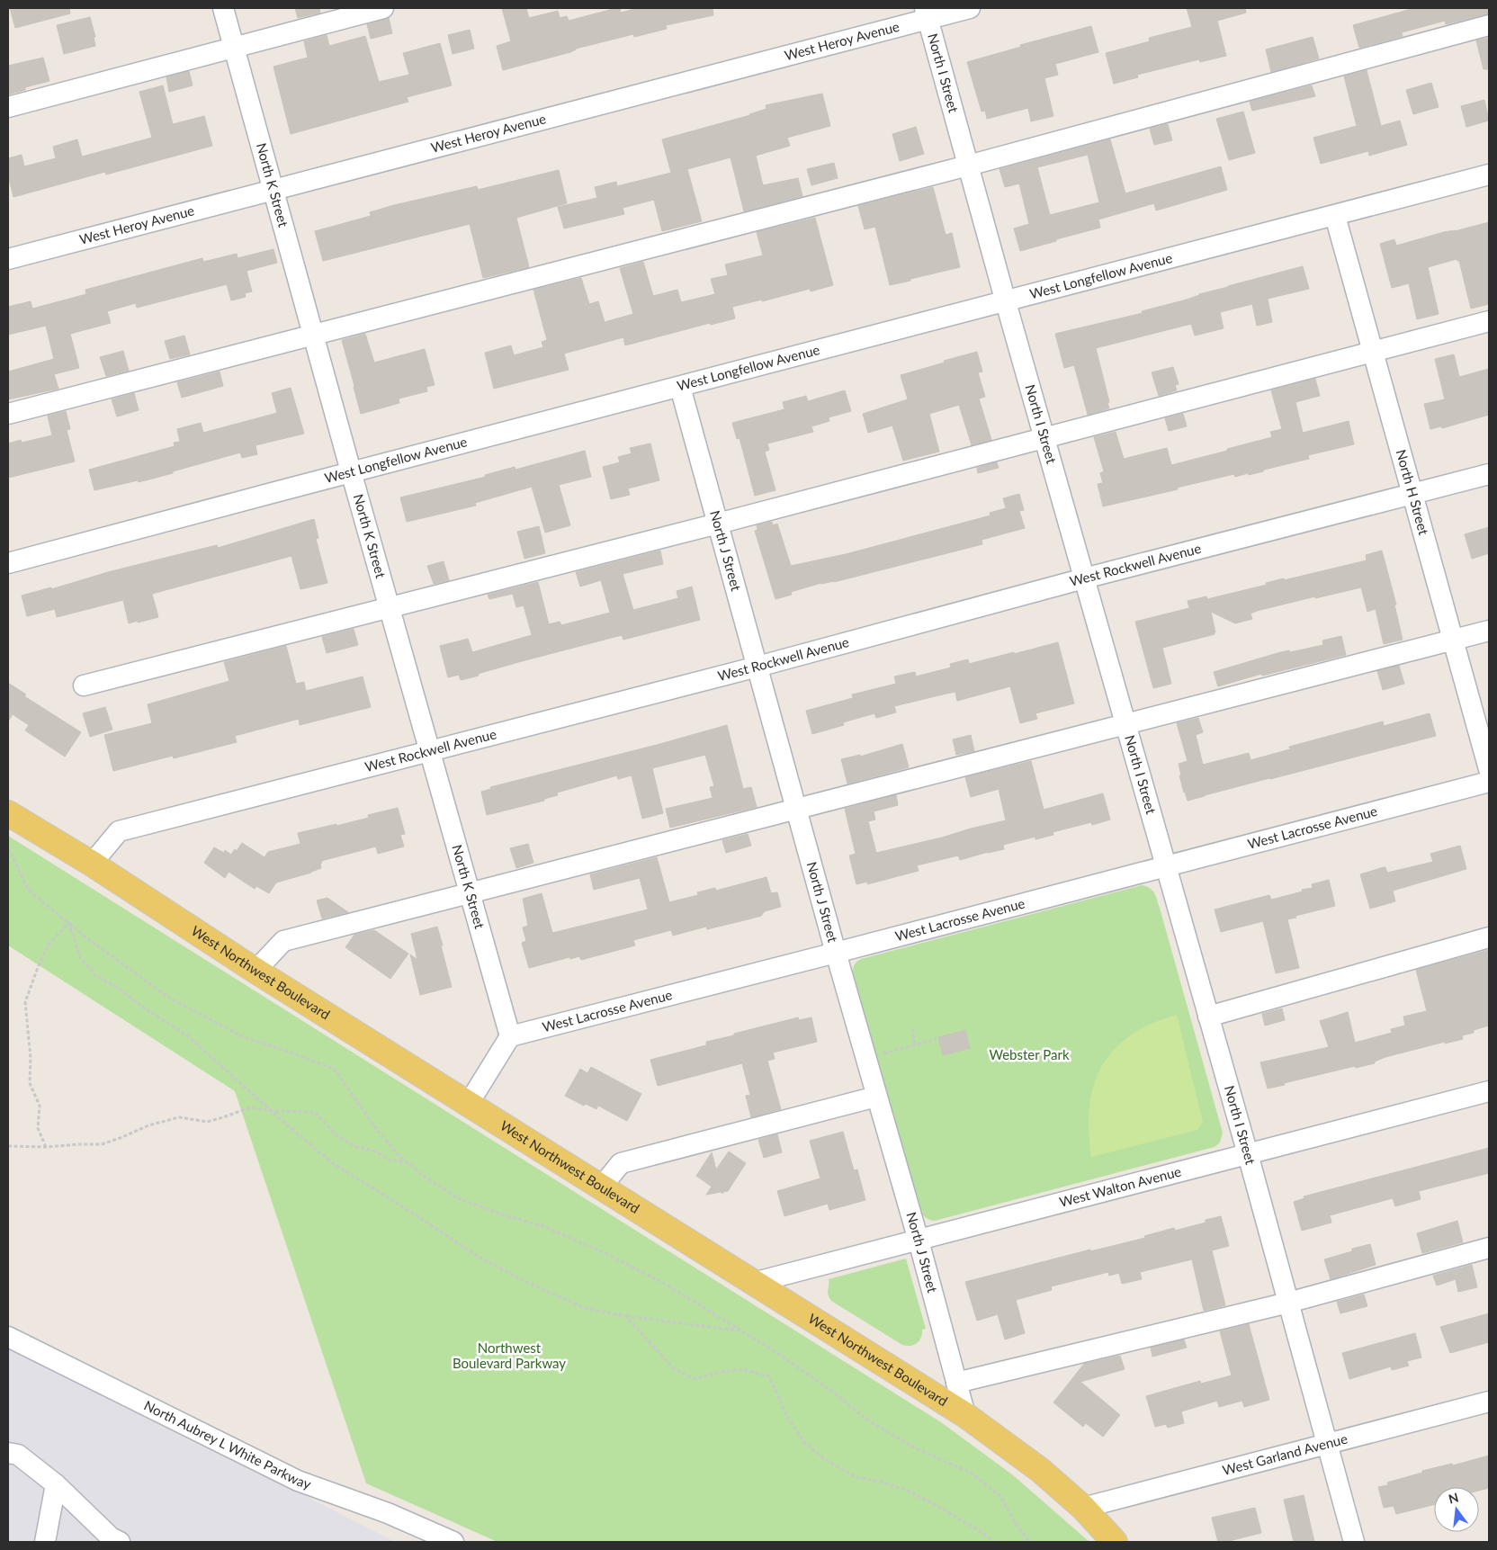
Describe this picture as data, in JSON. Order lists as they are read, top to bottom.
{
  "streets": {
    "main road": ["West Northwest Boulevard"],
    "street": [
      "West Heroy Avenue",
      "North I Street",
      "North K Street",
      "West Longfellow Avenue",
      "North H Street",
      "North J Street",
      "West Rockwell Avenue",
      "West Lacrosse Avenue",
      "West Walton Avenue",
      "North Aubrey L White Parkway",
      "West Garland Avenue"
    ]
  },
  "crossings": [
    ["West Heroy Avenue", "North I Street"],
    ["West Heroy Avenue", "North K Street"],
    ["North I Street", "West Longfellow Avenue"],
    ["North I Street", "West Rockwell Avenue"],
    ["North I Street", "West Lacrosse Avenue"],
    ["North I Street", "West Walton Avenue"],
    ["North I Street", "West Garland Avenue"],
    ["North K Street", "West Longfellow Avenue"],
    ["North K Street", "West Rockwell Avenue"],
    ["North K Street", "West Lacrosse Avenue"],
    ["West Longfellow Avenue", "North H Street"],
    ["West Longfellow Avenue", "North J Street"],
    ["North H Street", "West Rockwell Avenue"],
    ["North J Street", "West Rockwell Avenue"],
    ["North J Street", "West Lacrosse Avenue"],
    ["North J Street", "West Northwest Boulevard"],
    ["North J Street", "West Walton Avenue"],
    ["West Rockwell Avenue", "West Northwest Boulevard"],
    ["West Northwest Boulevard", "West Walton Avenue"],
    ["West Northwest Boulevard", "West Garland Avenue"]
  ],
  "parks": ["Webster Park", "Northwest Boulevard Parkway"],
  "north": "top"
}
